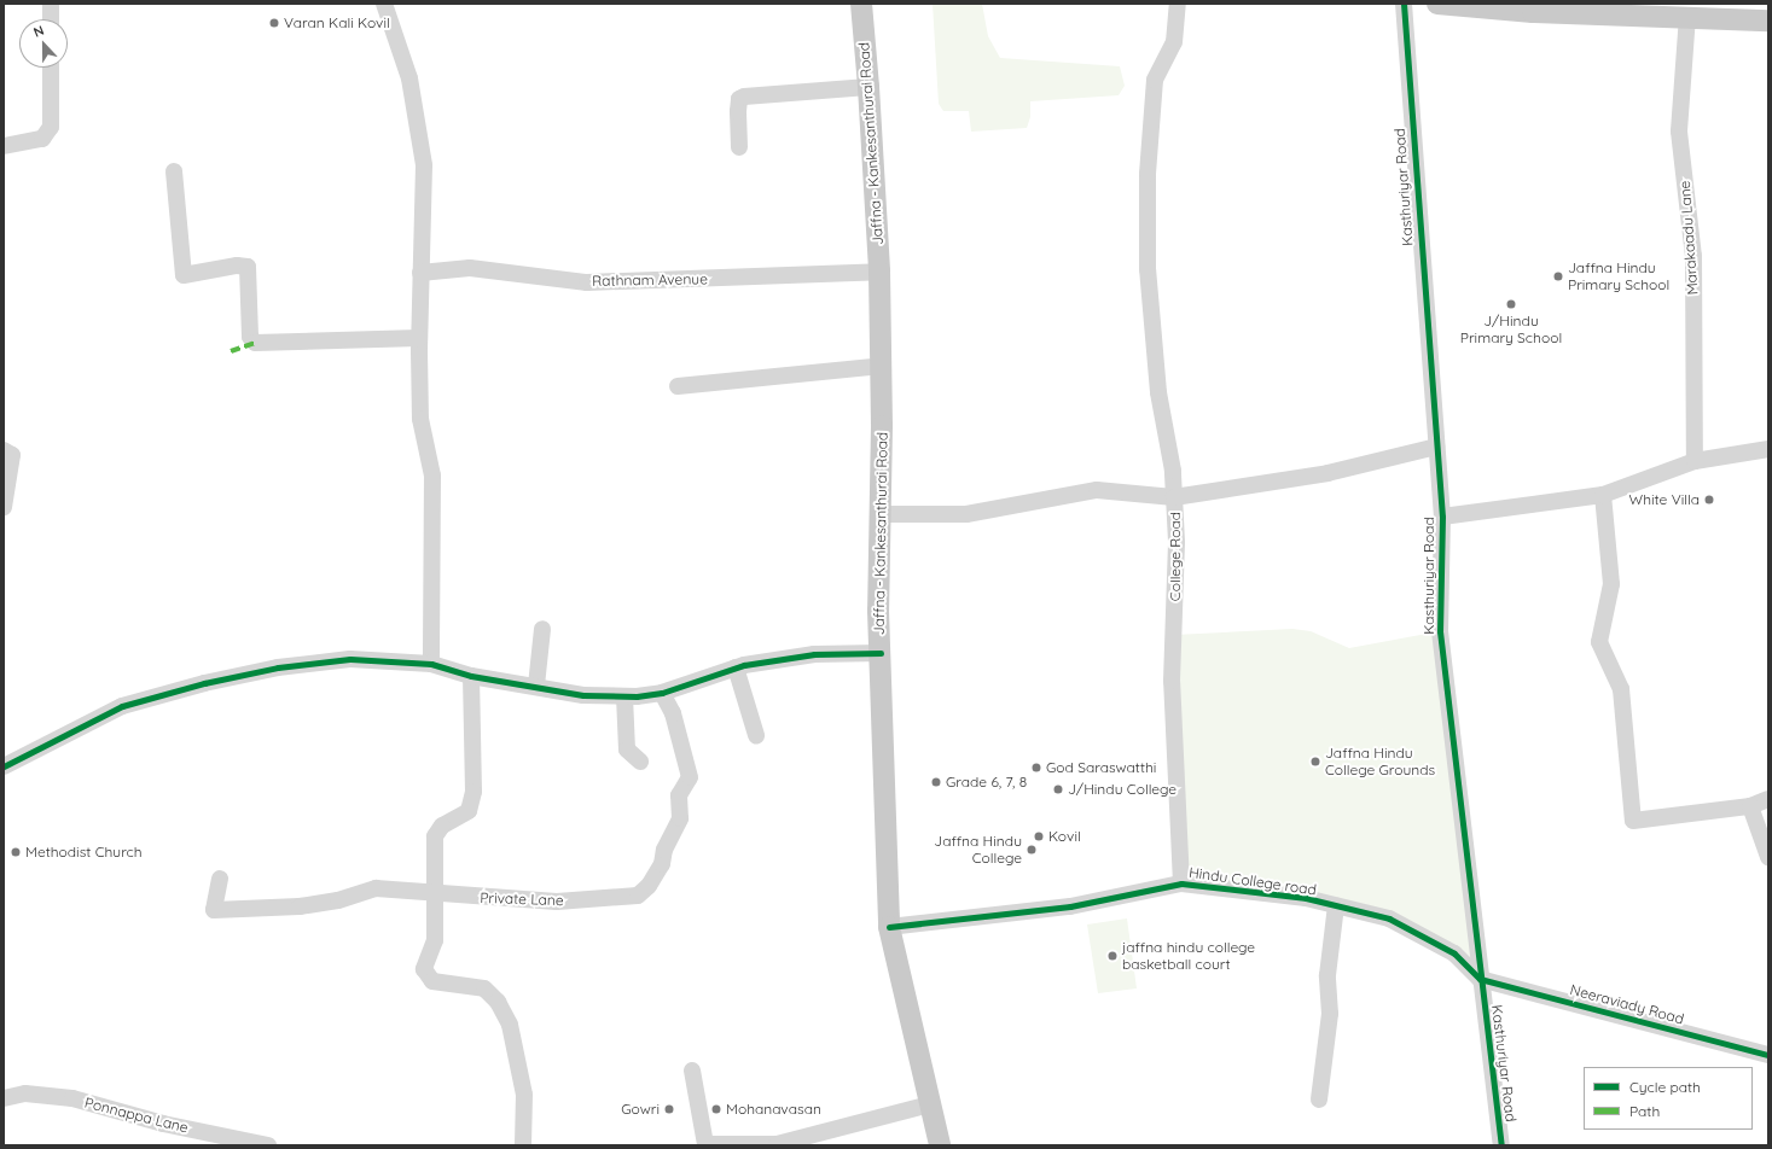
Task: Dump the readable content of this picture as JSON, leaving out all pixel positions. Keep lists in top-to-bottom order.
{
  "streets": {
    "main road": ["Jaffna - Kankesanthurai Road"],
    "street": [
      "Kasthuriyar Road",
      "Marakaadu Lane",
      "Rathnam Avenue",
      "College Road",
      "Hindu College road",
      "Private Lane",
      "Neeraviady Road",
      "Ponnappa Lane"
    ]
  },
  "crossings": [
    ["Jaffna - Kankesanthurai Road", "Rathnam Avenue"],
    ["Jaffna - Kankesanthurai Road", "Hindu College road"],
    ["Kasthuriyar Road", "College Road"],
    ["Kasthuriyar Road", "Hindu College road"],
    ["Kasthuriyar Road", "Neeraviady Road"],
    ["College Road", "Hindu College road"],
    ["Hindu College road", "Neeraviady Road"]
  ],
  "places": [
    "Varan Kali Kovil",
    "Jaffna Hindu Primary School",
    "J/Hindu Primary School",
    "White Villa",
    "Jaffna Hindu College Grounds",
    "God Saraswatthi",
    "Grade 6, 7, 8",
    "J/Hindu College",
    "Kovil",
    "Jaffna Hindu College",
    "Methodist Church",
    "jaffna hindu college basketball court",
    "Gowri",
    "Mohanavasan"
  ],
  "legend": ["Cycle path", "Path"],
  "north": "top"
}
